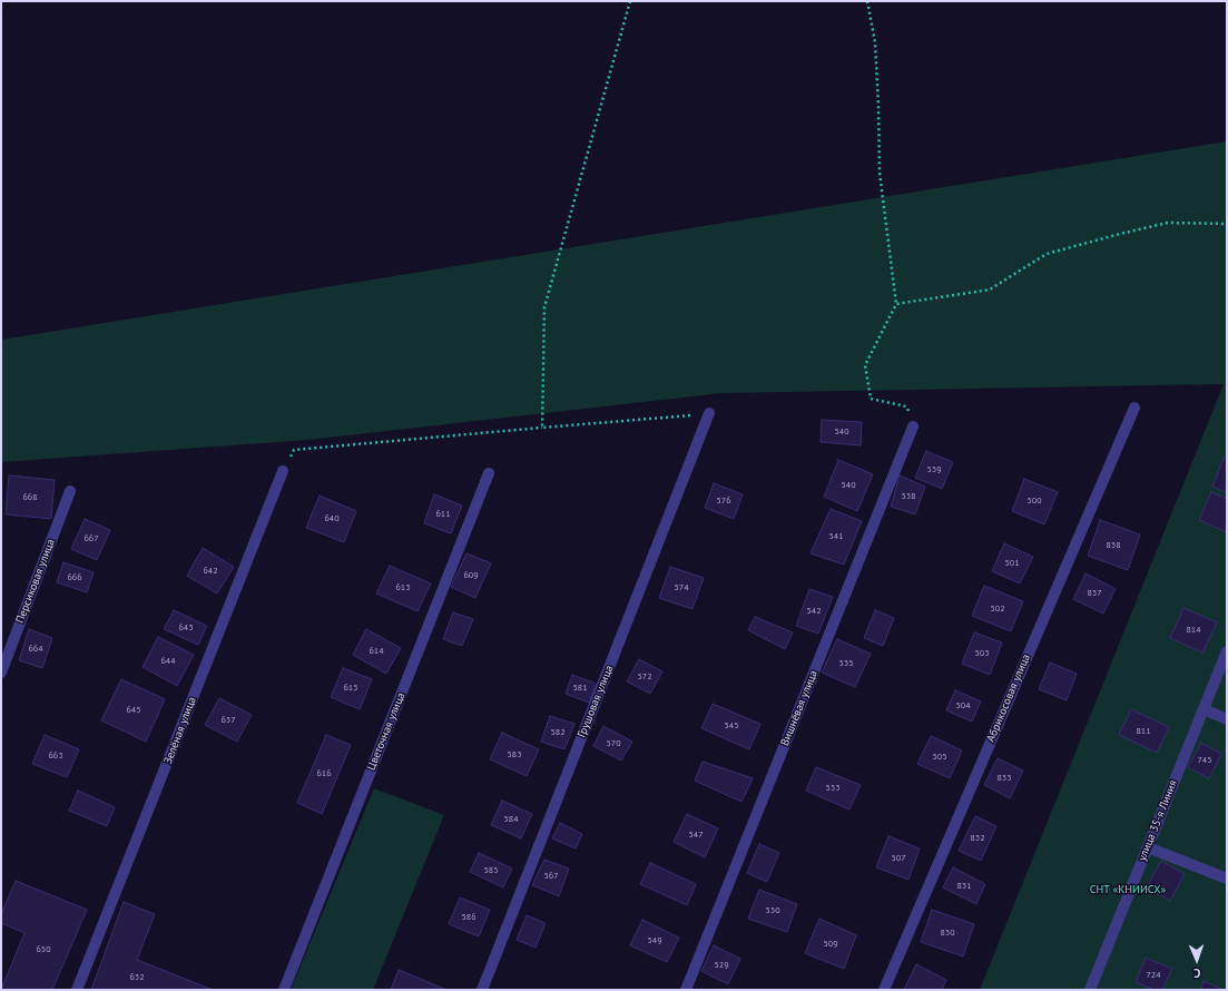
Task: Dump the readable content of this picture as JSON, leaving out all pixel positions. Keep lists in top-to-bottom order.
{
  "streets": {
    "street": [
      "Персиковая улица",
      "Абрикосовая улица",
      "Грушовая улица",
      "Вишнёвая улица",
      "Зелёная улица",
      "Цветочная улица",
      "улица 35-я Линия"
    ]
  },
  "parks": ["СНТ «КНИИСХ»"],
  "house_numbers": [
    "540",
    "539",
    "540",
    "538",
    "668",
    "576",
    "500",
    "611",
    "640",
    "541",
    "667",
    "838",
    "501",
    "642",
    "609",
    "666",
    "613",
    "574",
    "837",
    "502",
    "542",
    "643",
    "814",
    "664",
    "614",
    "503",
    "644",
    "535",
    "572",
    "615",
    "581",
    "504",
    "645",
    "637",
    "545",
    "811",
    "582",
    "570",
    "583",
    "663",
    "505",
    "745",
    "616",
    "833",
    "533",
    "584",
    "547",
    "832",
    "507",
    "585",
    "567",
    "831",
    "530",
    "586",
    "830",
    "549",
    "509",
    "650",
    "529",
    "724",
    "632"
  ],
  "north": "bottom"
}
